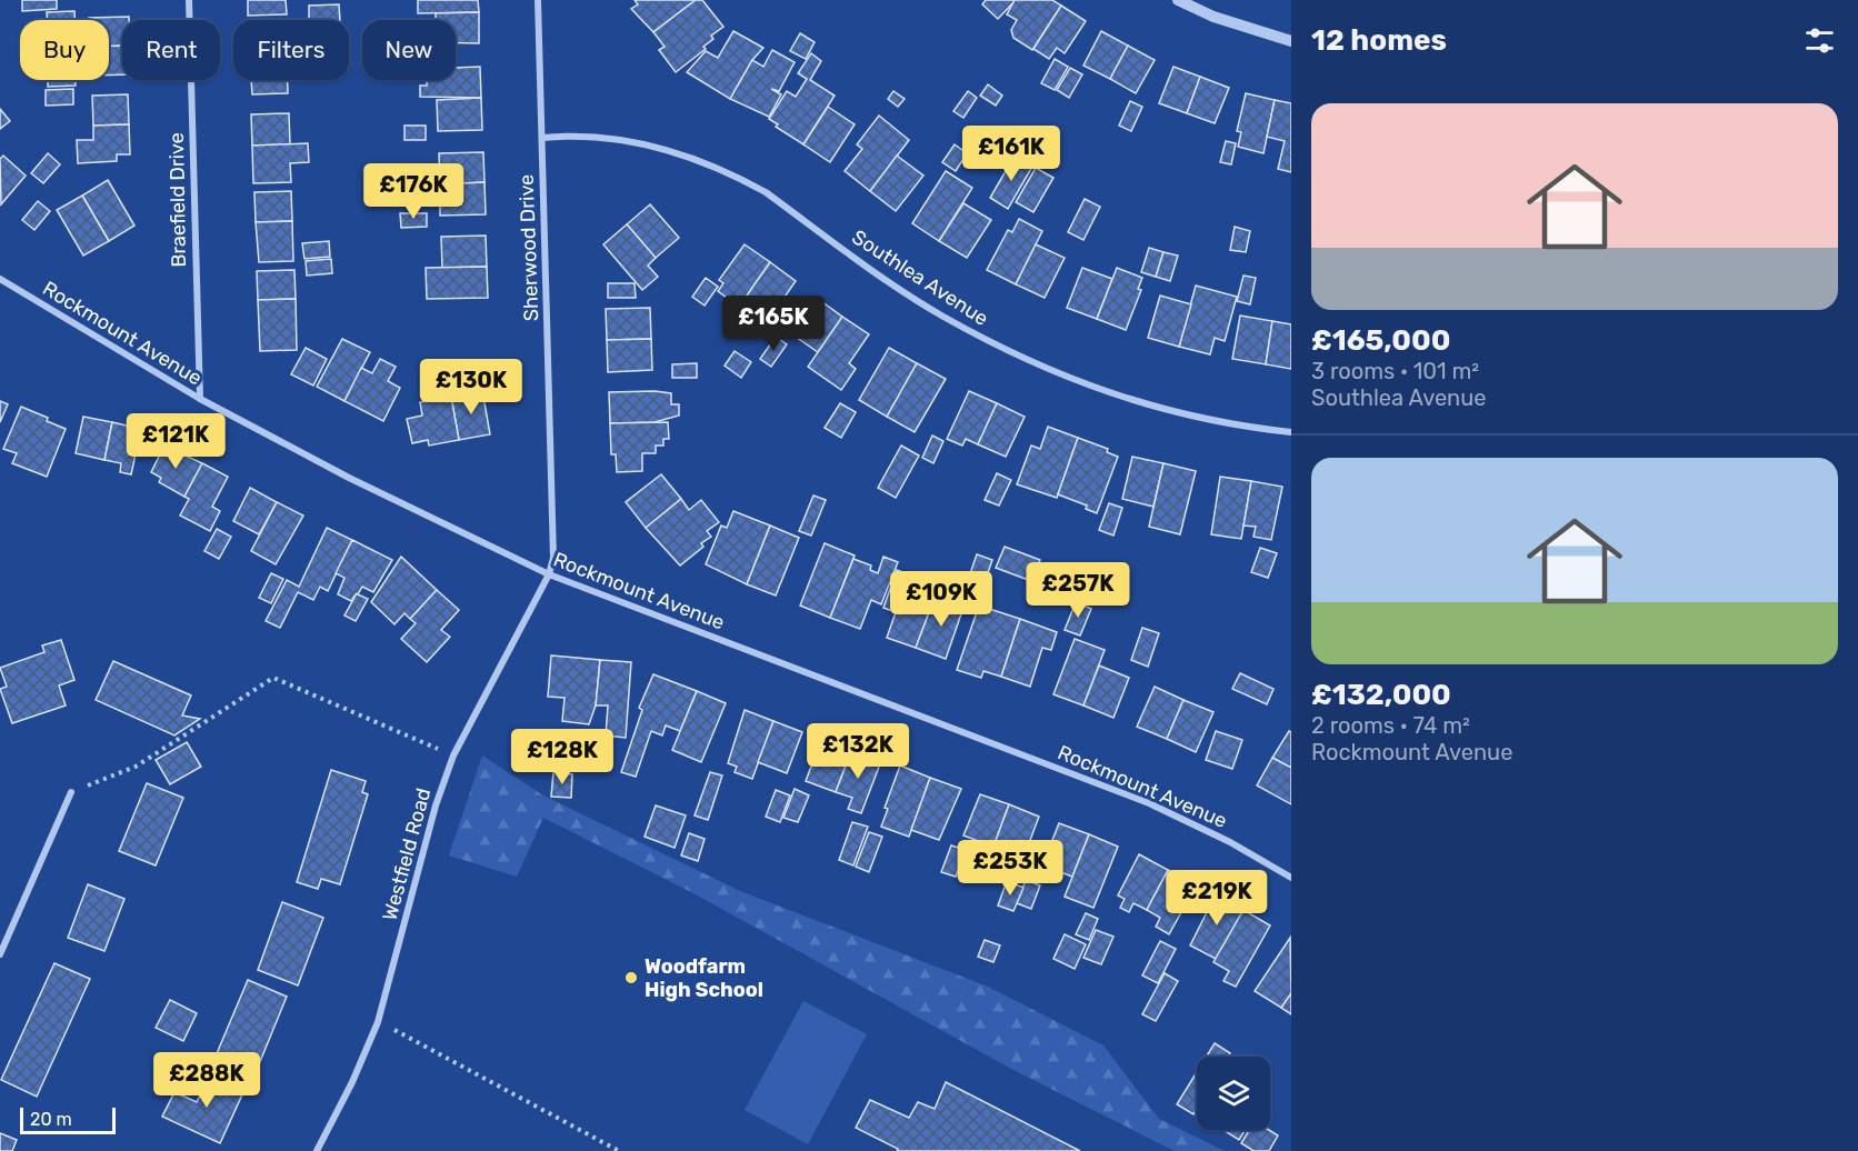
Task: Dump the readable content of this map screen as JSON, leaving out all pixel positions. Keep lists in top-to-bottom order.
{
  "streets": {
    "street": [
      "Braefield Drive",
      "Sherwood Drive",
      "Southlea Avenue",
      "Rockmount Avenue",
      "Westfield Road"
    ]
  },
  "crossings": [
    ["Braefield Drive", "Rockmount Avenue"],
    ["Sherwood Drive", "Southlea Avenue"],
    ["Sherwood Drive", "Rockmount Avenue"],
    ["Sherwood Drive", "Westfield Road"],
    ["Rockmount Avenue", "Westfield Road"]
  ],
  "places": ["Woodfarm High School"],
  "scale_bar": "20 m",
  "page": {
    "heading": "12 homes",
    "chip": [
      "Buy",
      "Rent",
      "Filters",
      "New"
    ],
    "list": [
      {
        "name": "£165,000",
        "note": "3 rooms · 101 m² · Southlea Avenue"
      },
      {
        "name": "£132,000",
        "note": "2 rooms · 74 m² · Rockmount Avenue"
      }
    ],
    "price": [
      "£161K",
      "£176K",
      "£165K",
      "£130K",
      "£121K",
      "£257K",
      "£109K",
      "£132K",
      "£128K",
      "£253K",
      "£219K",
      "£288K"
    ],
    "scale": "20 m"
  }
}
